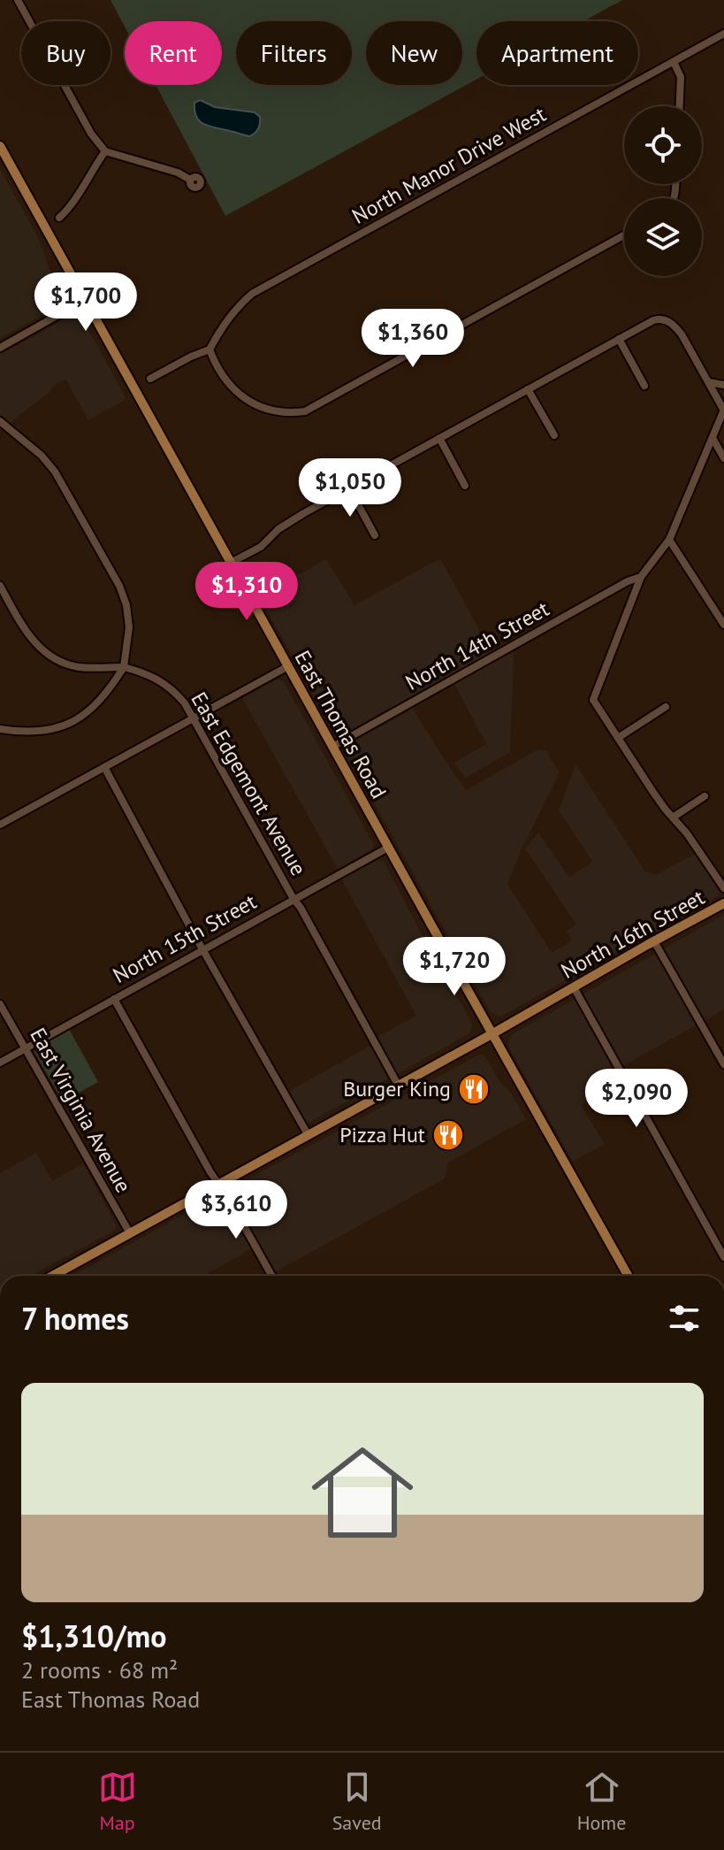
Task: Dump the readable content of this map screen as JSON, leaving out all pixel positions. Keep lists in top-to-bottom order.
{
  "streets": {
    "main road": ["East Thomas Road", "North 16th Street"],
    "street": [
      "North Manor Drive West",
      "North 14th Street",
      "East Edgemont Avenue",
      "North 15th Street",
      "East Virginia Avenue"
    ]
  },
  "crossings": [
    ["North 14th Street", "East Thomas Road"],
    ["East Thomas Road", "North 16th Street"],
    ["East Thomas Road", "North 15th Street"],
    ["East Edgemont Avenue", "North 16th Street"],
    ["East Edgemont Avenue", "North 15th Street"],
    ["North 16th Street", "East Virginia Avenue"],
    ["North 15th Street", "East Virginia Avenue"]
  ],
  "places": {
    "restaurant": ["Burger King", "Pizza Hut"]
  },
  "page": {
    "chip": [
      "Buy",
      "Rent",
      "Filters",
      "New",
      "Apartment"
    ],
    "price": [
      "$1,700",
      "$1,360",
      "$1,050",
      "$1,310",
      "$1,720",
      "$2,090",
      "$3,610"
    ],
    "heading": "7 homes",
    "list": [
      {
        "name": "$1,310/mo",
        "note": "2 rooms · 68 m² · East Thomas Road"
      }
    ],
    "tabs": ["Map", "Saved", "Home"]
  }
}
